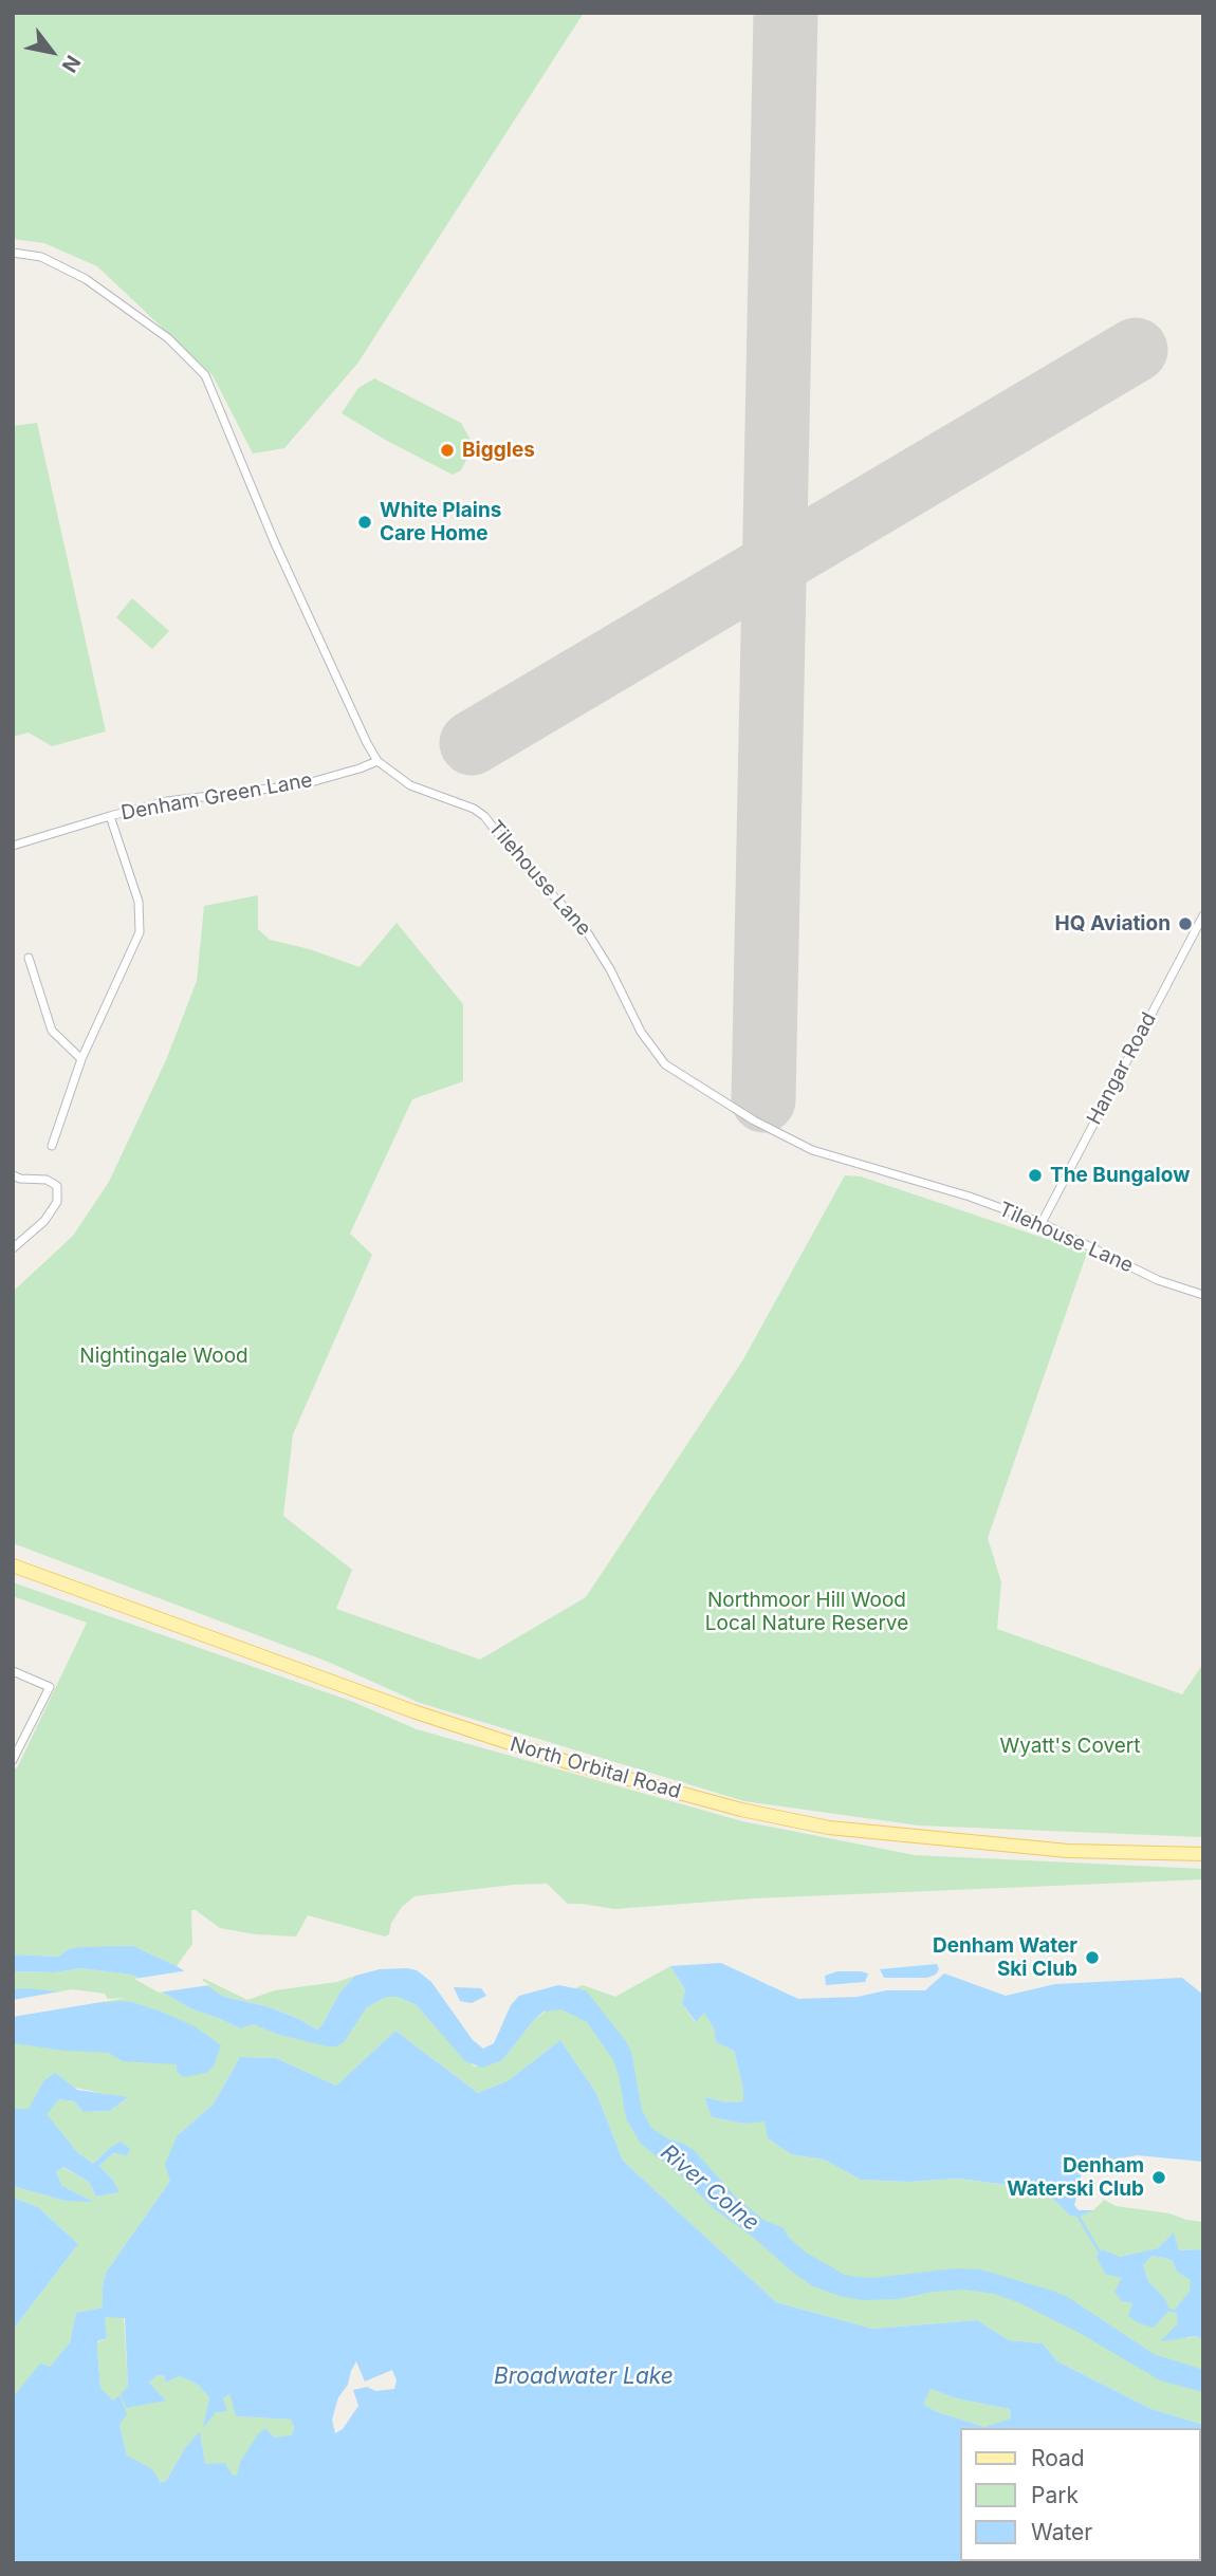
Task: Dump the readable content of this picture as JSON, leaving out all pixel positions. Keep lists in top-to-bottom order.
{
  "streets": {
    "main road": ["North Orbital Road"],
    "street": ["Denham Green Lane", "Tilehouse Lane", "Hangar Road"]
  },
  "crossings": [
    ["Denham Green Lane", "Tilehouse Lane"],
    ["Tilehouse Lane", "Hangar Road"]
  ],
  "water": ["River Colne", "Broadwater Lake"],
  "parks": ["Nightingale Wood", "Northmoor Hill Wood Local Nature Reserve", "Wyatt's Covert"],
  "places": [
    "Biggles",
    "White Plains Care Home",
    "HQ Aviation",
    "The Bungalow",
    "Denham Water Ski Club",
    "Denham Waterski Club"
  ],
  "legend": ["Road", "Park", "Water"],
  "north": "bottom right"
}
